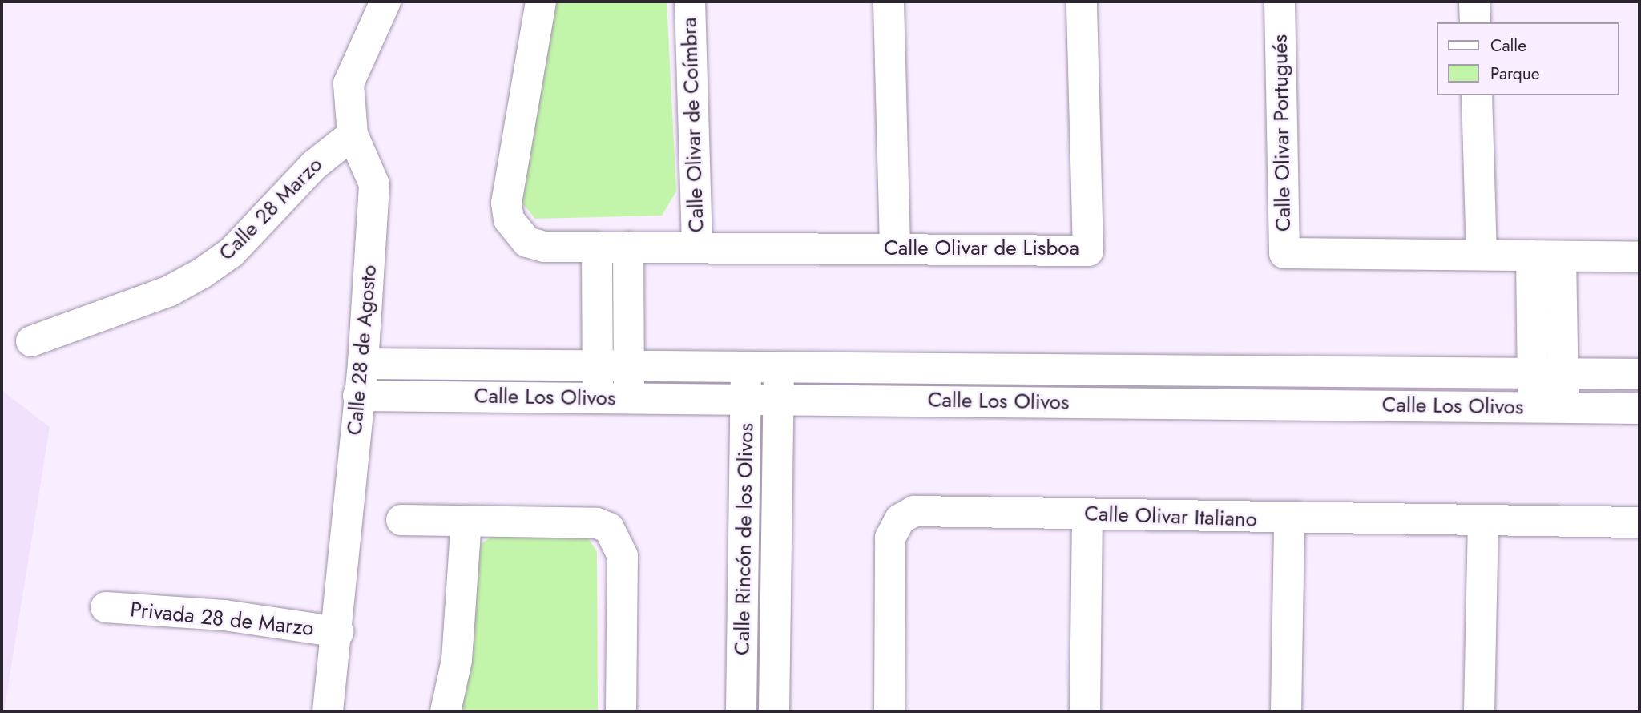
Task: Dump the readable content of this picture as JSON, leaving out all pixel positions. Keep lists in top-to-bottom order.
{
  "streets": {
    "street": [
      "Calle Olivar de Coímbra",
      "Calle Olivar Portugués",
      "Calle 28 Marzo",
      "Calle Olivar de Lisboa",
      "Calle 28 de Agosto",
      "Calle Los Olivos",
      "Calle Olivar Italiano",
      "Calle Rincón de los Olivos",
      "Privada 28 de Marzo"
    ]
  },
  "crossings": [
    ["Calle Olivar de Coímbra", "Calle Olivar de Lisboa"],
    ["Calle 28 Marzo", "Calle 28 de Agosto"],
    ["Calle 28 de Agosto", "Calle Los Olivos"],
    ["Calle 28 de Agosto", "Privada 28 de Marzo"],
    ["Calle Los Olivos", "Calle Rincón de los Olivos"]
  ],
  "legend": ["Calle", "Parque"]
}
